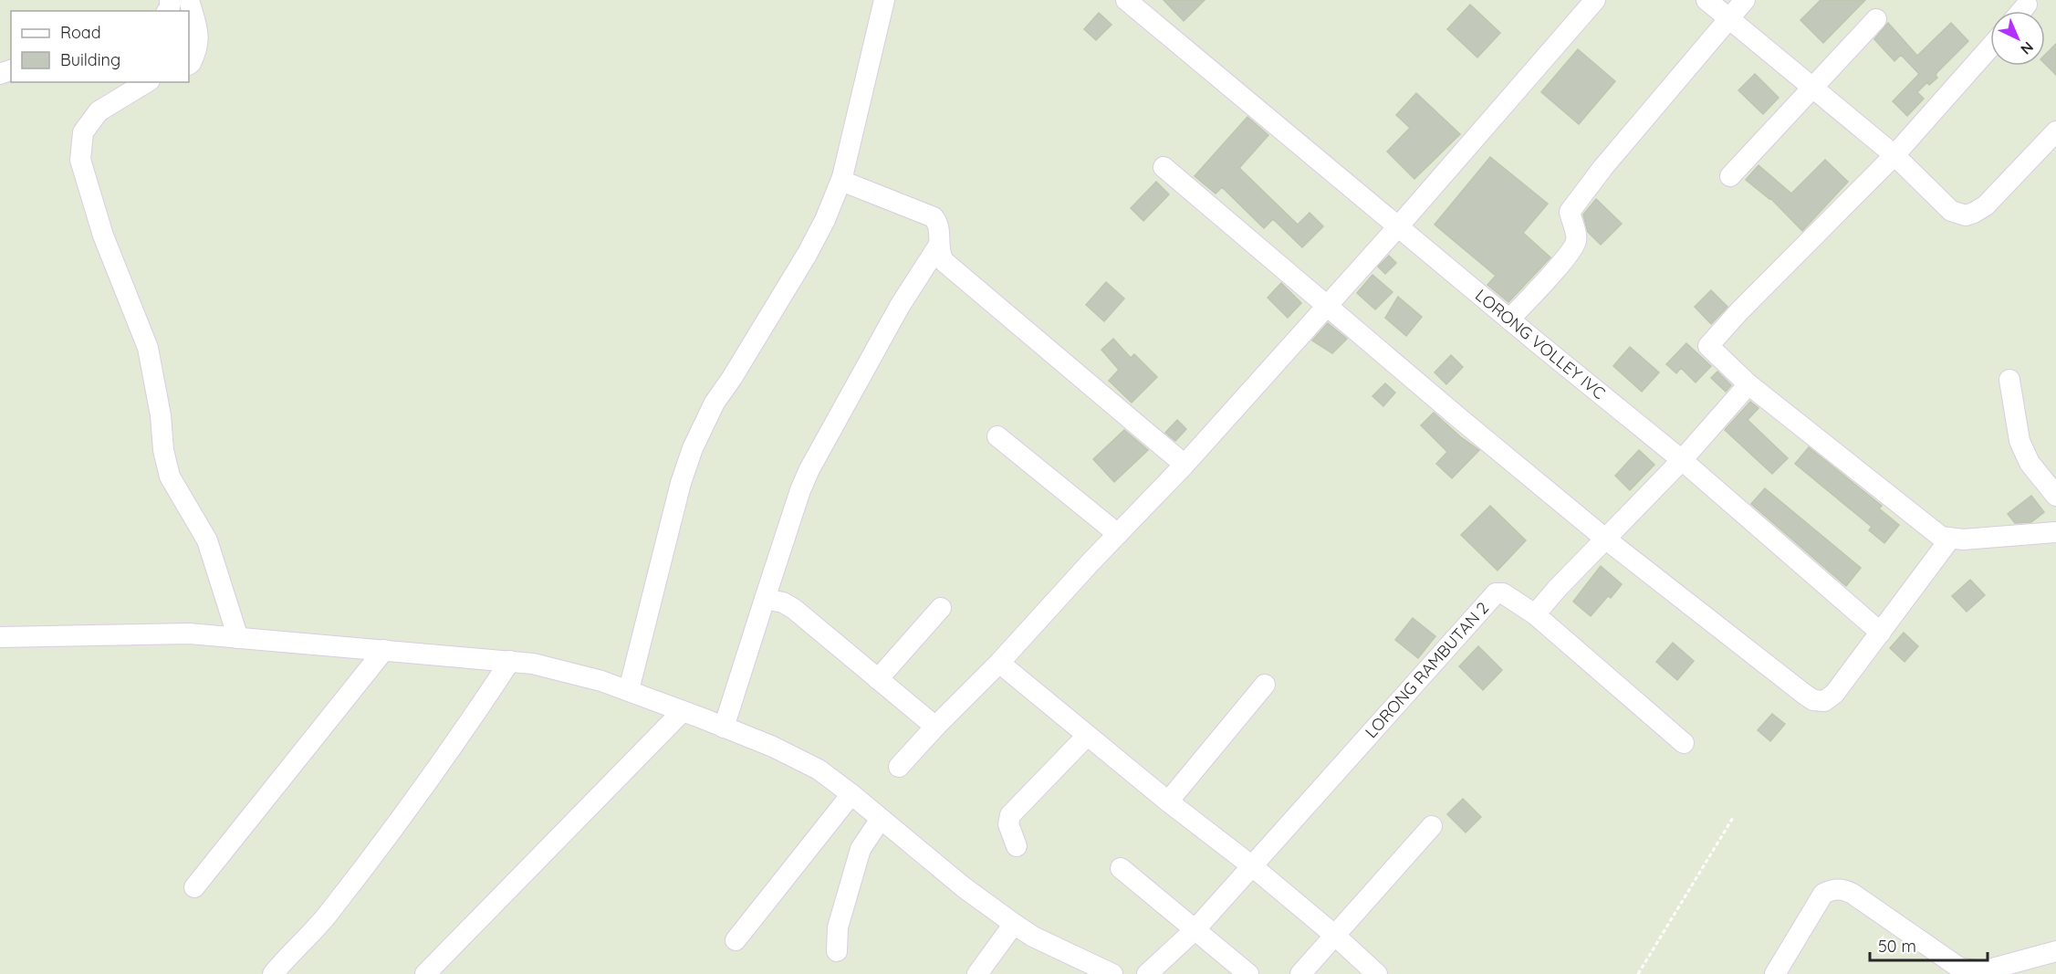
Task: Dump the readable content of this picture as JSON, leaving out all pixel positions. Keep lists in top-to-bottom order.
{
  "streets": {
    "street": ["LORONG VOLLEY IVC", "LORONG RAMBUTAN 2"]
  },
  "legend": ["Road", "Building"],
  "scale_bar": "50 m",
  "north": "bottom right"
}
